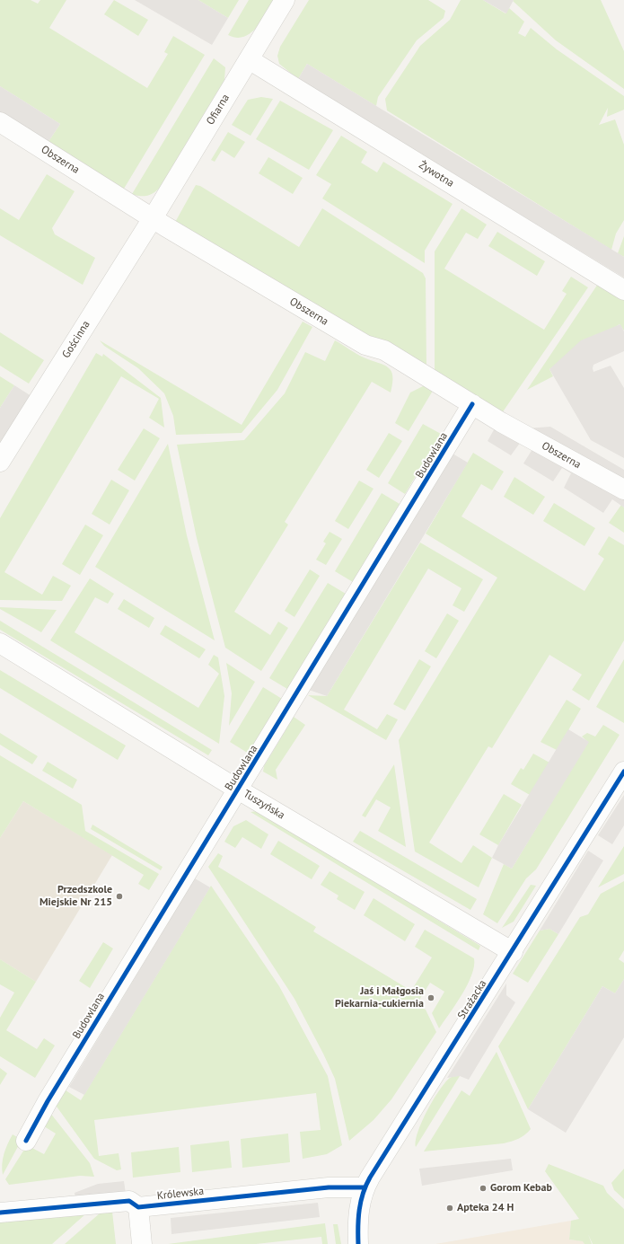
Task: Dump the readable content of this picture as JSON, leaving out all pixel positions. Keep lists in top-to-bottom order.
{
  "streets": {
    "street": [
      "Ofiarna",
      "Obszerna",
      "Żywotna",
      "Gościnna",
      "Budowlana",
      "Tuszyńska",
      "Strażacka",
      "Królewska"
    ]
  },
  "crossings": [
    ["Ofiarna", "Obszerna"],
    ["Ofiarna", "Żywotna"],
    ["Ofiarna", "Gościnna"],
    ["Obszerna", "Gościnna"],
    ["Obszerna", "Budowlana"],
    ["Budowlana", "Tuszyńska"],
    ["Tuszyńska", "Strażacka"],
    ["Strażacka", "Królewska"]
  ],
  "places": [
    "Przedszkole Miejskie Nr 215",
    "Jaś i Małgosia Piekarnia-cukiernia",
    "Gorom Kebab",
    "Apteka 24 H"
  ]
}
